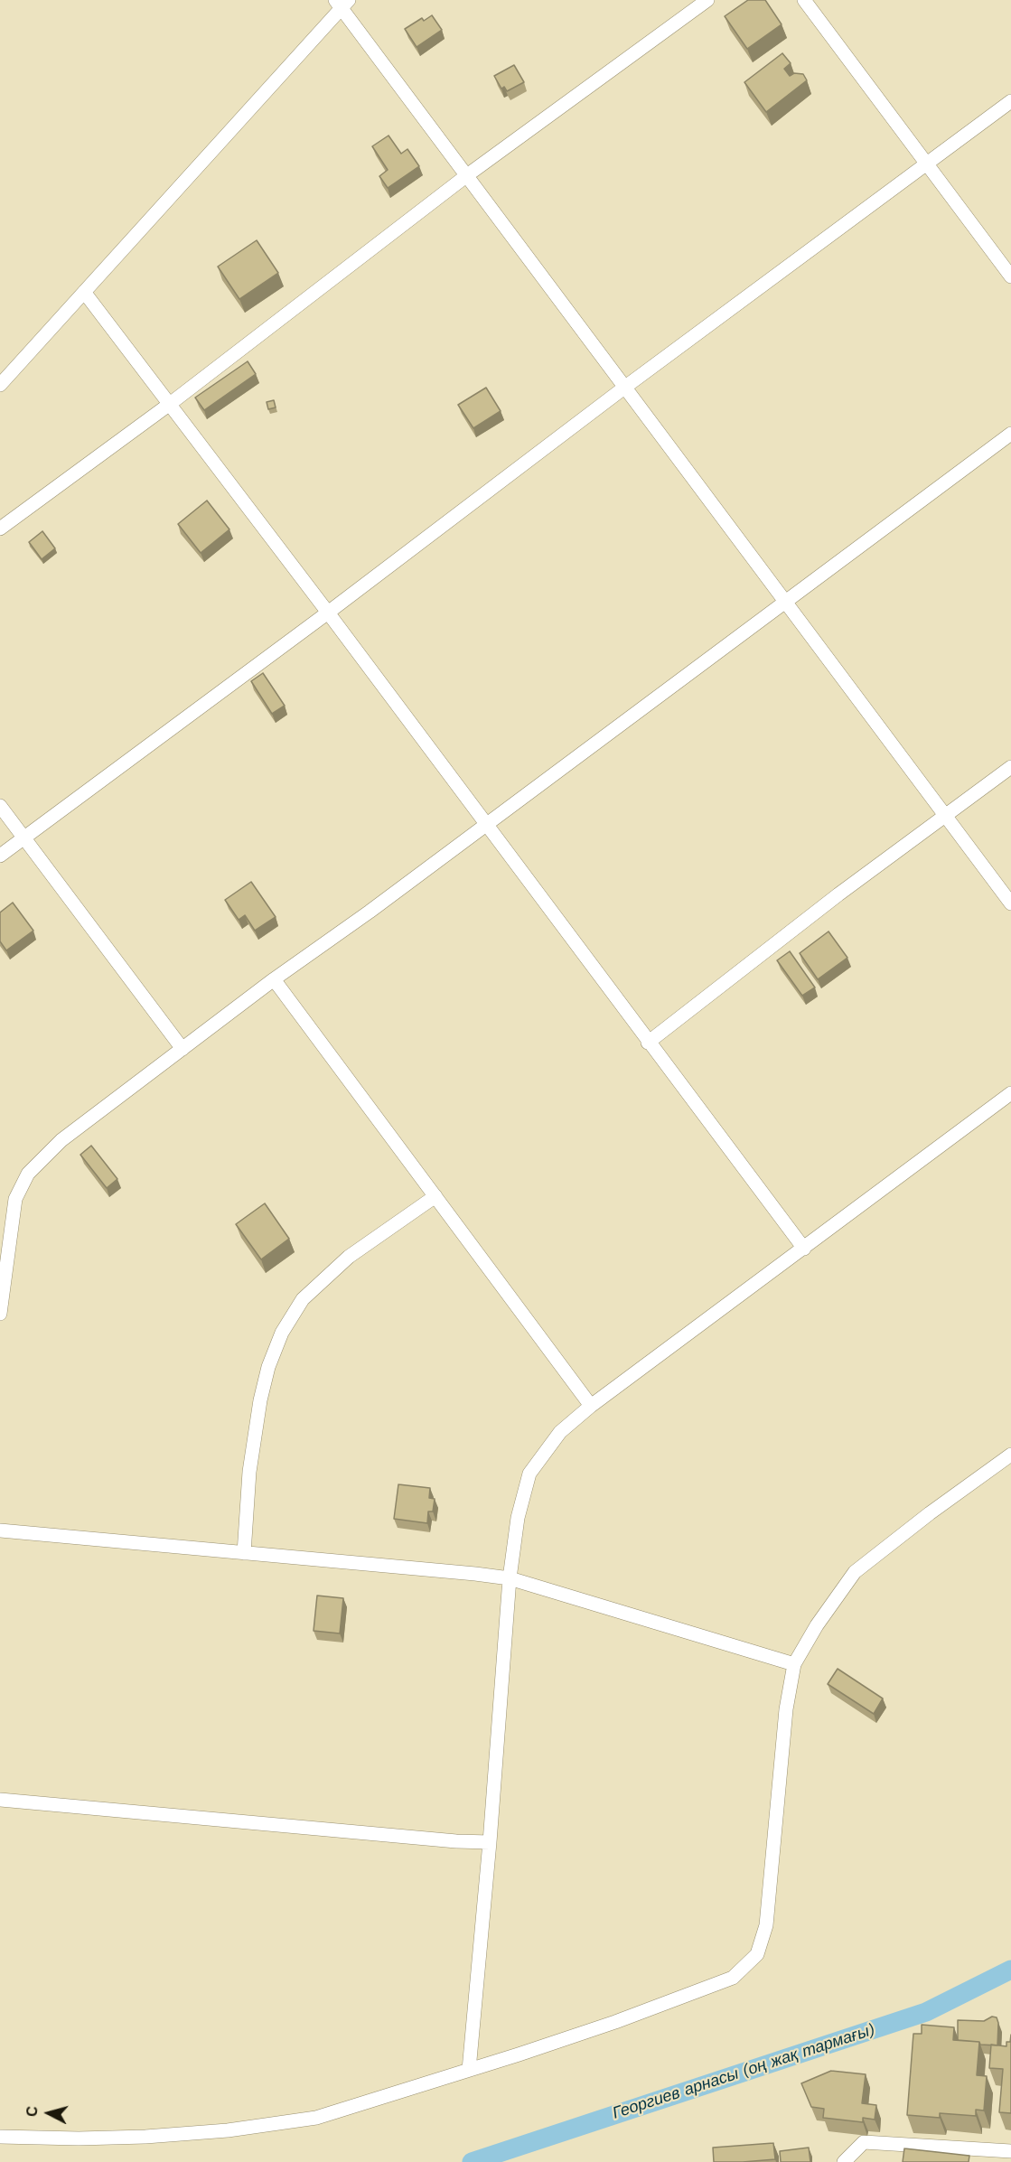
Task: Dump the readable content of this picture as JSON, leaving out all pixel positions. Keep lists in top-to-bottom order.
{
  "water": ["Георгиев арнасы (оң жақ тармағы)"],
  "north": "left"
}
